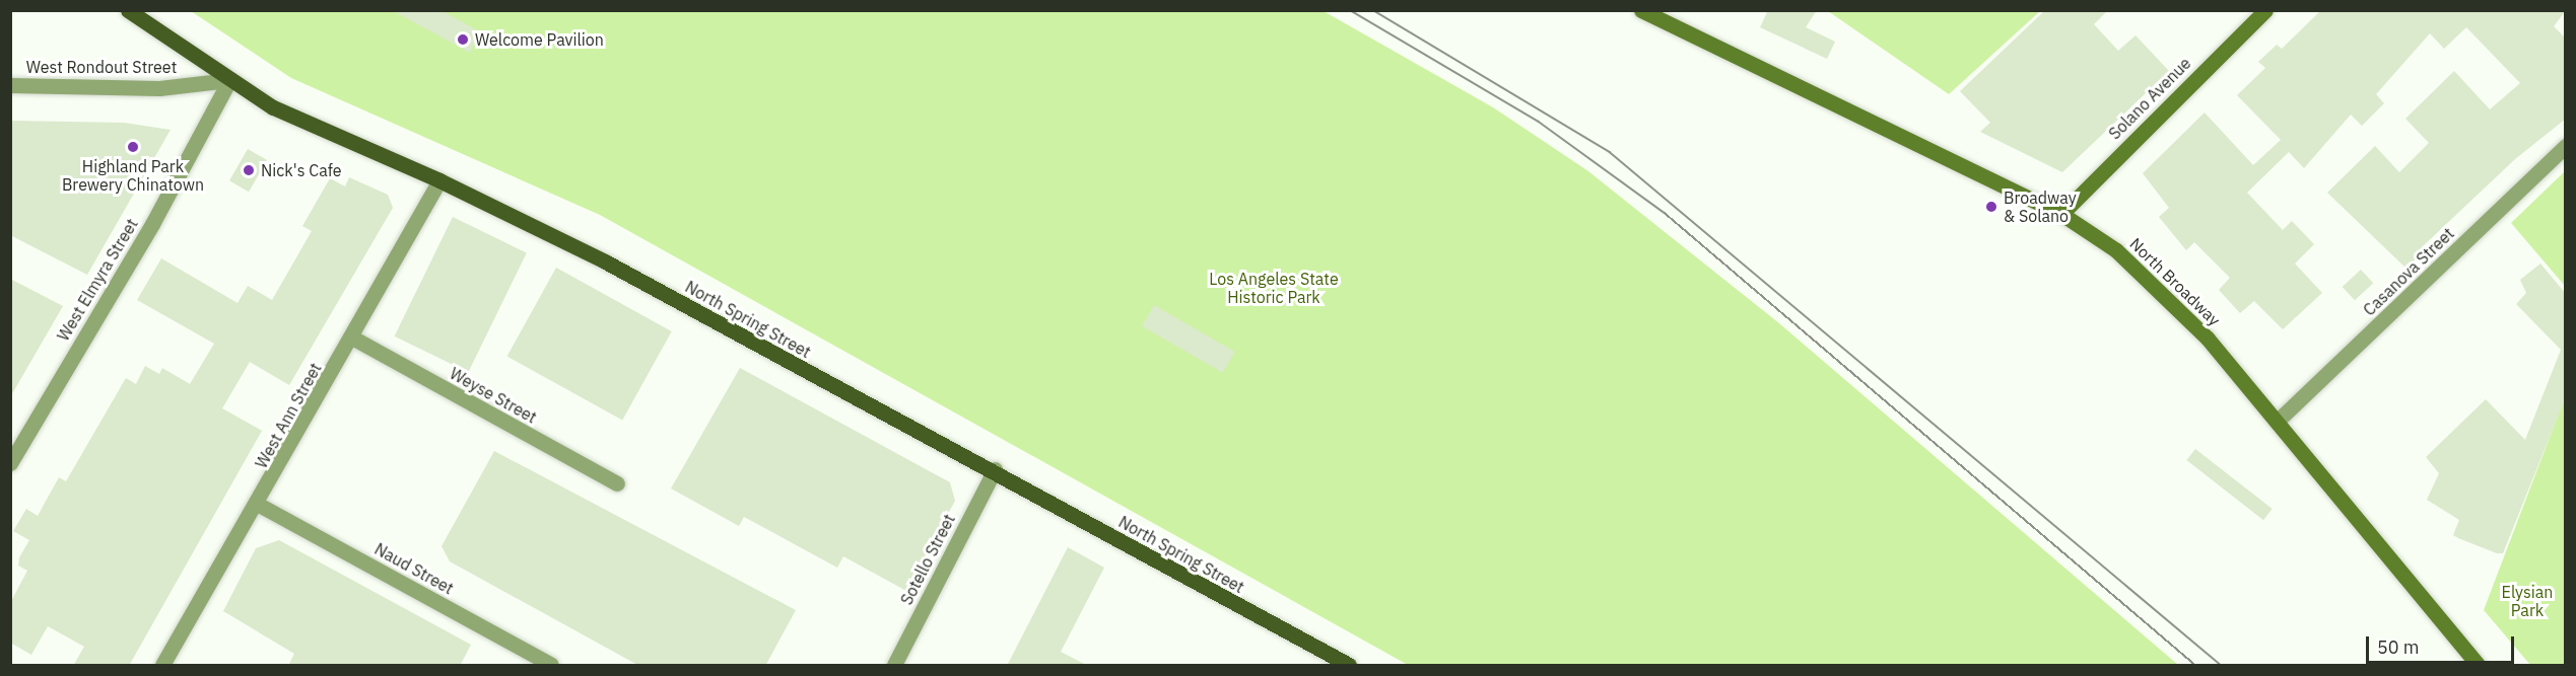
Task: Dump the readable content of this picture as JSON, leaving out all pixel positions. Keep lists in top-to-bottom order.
{
  "streets": {
    "main road": ["Solano Avenue", "North Broadway", "North Spring Street"],
    "street": [
      "West Rondout Street",
      "Casanova Street",
      "West Elmyra Street",
      "Weyse Street",
      "West Ann Street",
      "Sotello Street",
      "Naud Street"
    ]
  },
  "crossings": [
    ["West Rondout Street", "West Elmyra Street"],
    ["West Rondout Street", "North Spring Street"],
    ["Solano Avenue", "North Broadway"],
    ["Casanova Street", "North Broadway"],
    ["West Elmyra Street", "North Spring Street"],
    ["North Spring Street", "West Ann Street"],
    ["North Spring Street", "Sotello Street"],
    ["Weyse Street", "West Ann Street"],
    ["West Ann Street", "Naud Street"]
  ],
  "parks": ["Los Angeles State Historic Park", "Elysian Park"],
  "places": [
    "Welcome Pavilion",
    "Highland Park Brewery Chinatown",
    "Nick's Cafe",
    "Broadway & Solano"
  ],
  "scale_bar": "50 m"
}
